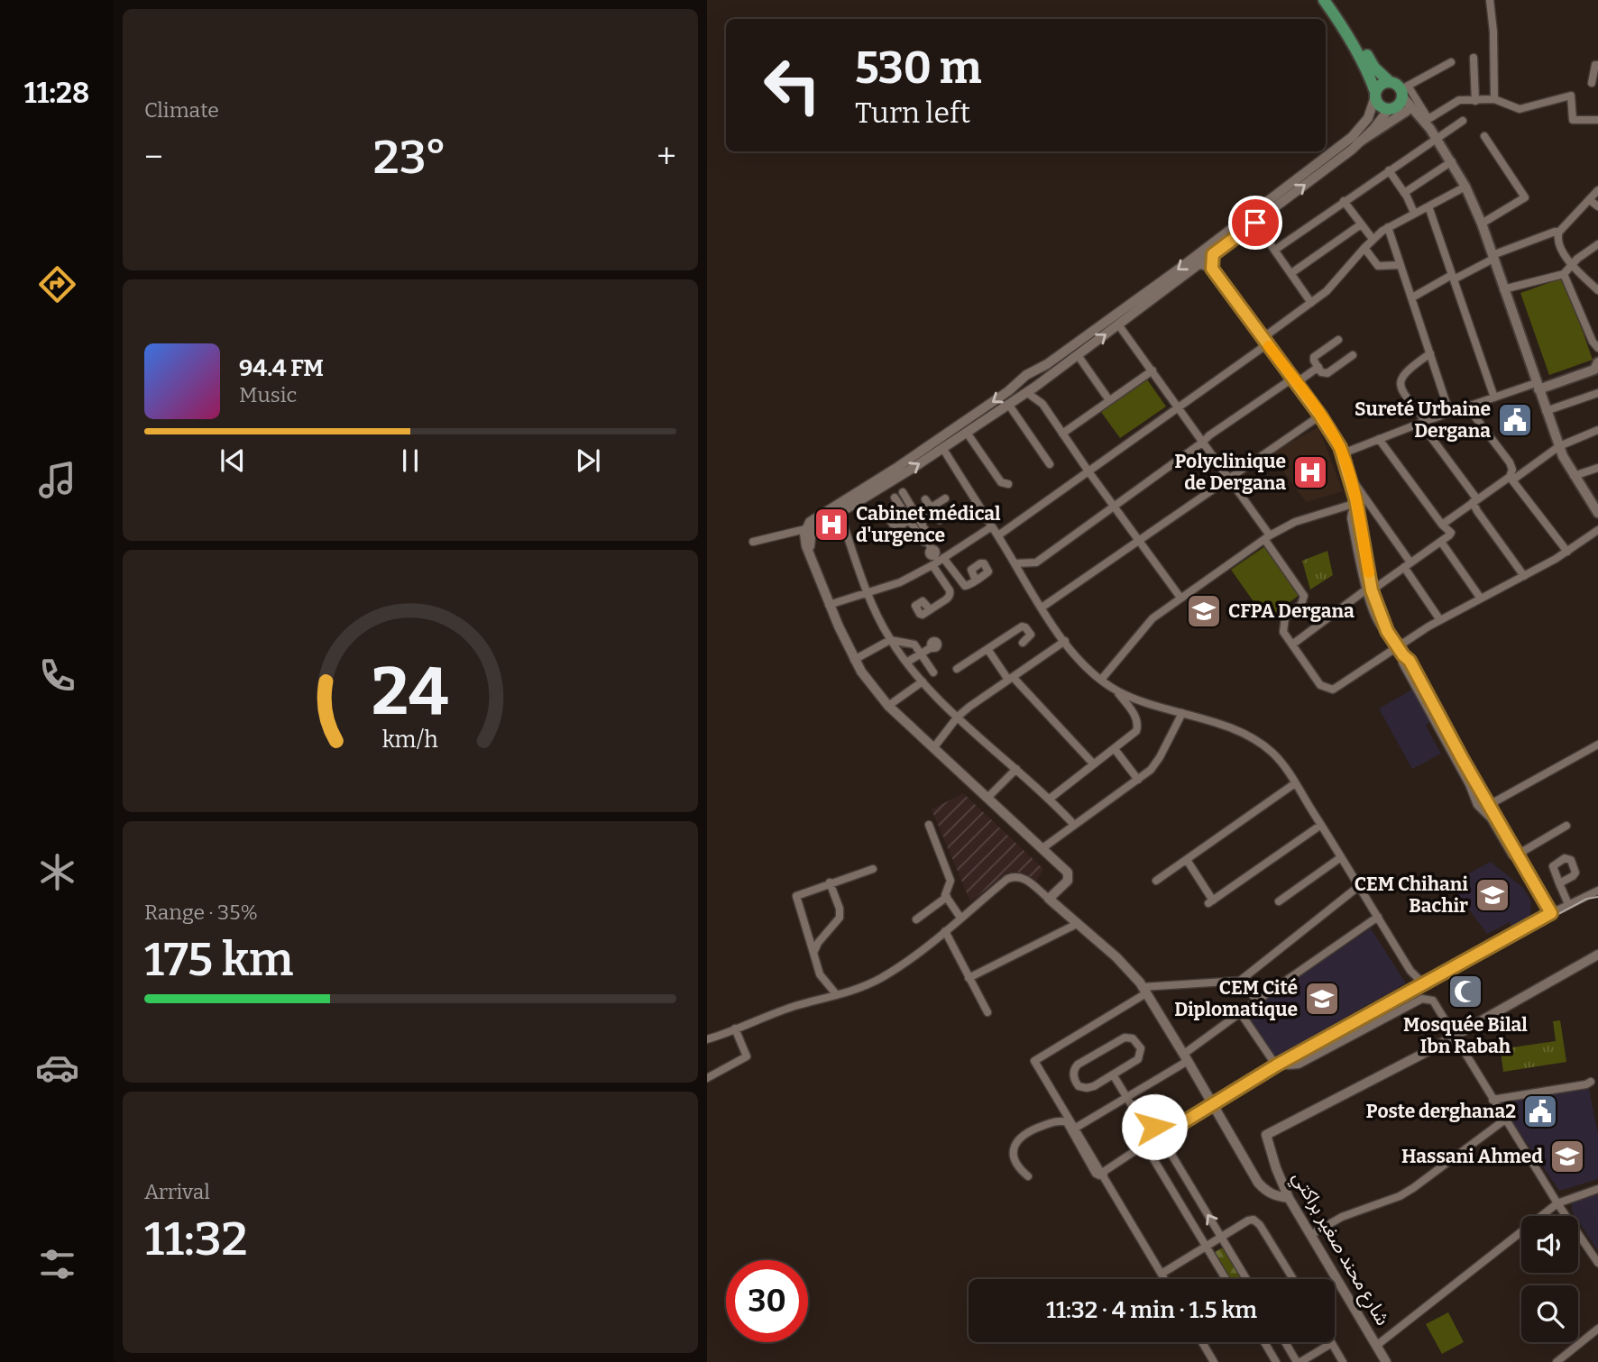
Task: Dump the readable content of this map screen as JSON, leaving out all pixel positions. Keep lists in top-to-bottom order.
{
  "streets": {
    "street": ["شارع محند صغير براكتي"]
  },
  "places": {
    "public building": ["Sureté Urbaine Dergana", "Poste derghana2"],
    "hospital": ["Polyclinique de Dergana", "Cabinet médical d'urgence"],
    "school or university": [
      "CFPA Dergana",
      "CEM Chihani Bachir",
      "CEM Cité Diplomatique",
      "Hassani Ahmed"
    ],
    "mosque": ["Mosquée Bilal Ibn Rabah"]
  },
  "page": {
    "tabs": "11:28",
    "tile": [
      "Climate",
      ["Range · 35%", "175 km"],
      ["Arrival", "11:32"]
    ],
    "turn": ["530 m", "Turn left"],
    "heat": ["−", "23°", "+"],
    "song": ["94.4 FM", "Music"],
    "limit": "30",
    "trip": "11:32 · 4 min · 1.5 km",
    "gauge": ["24", "km/h"]
  }
}
